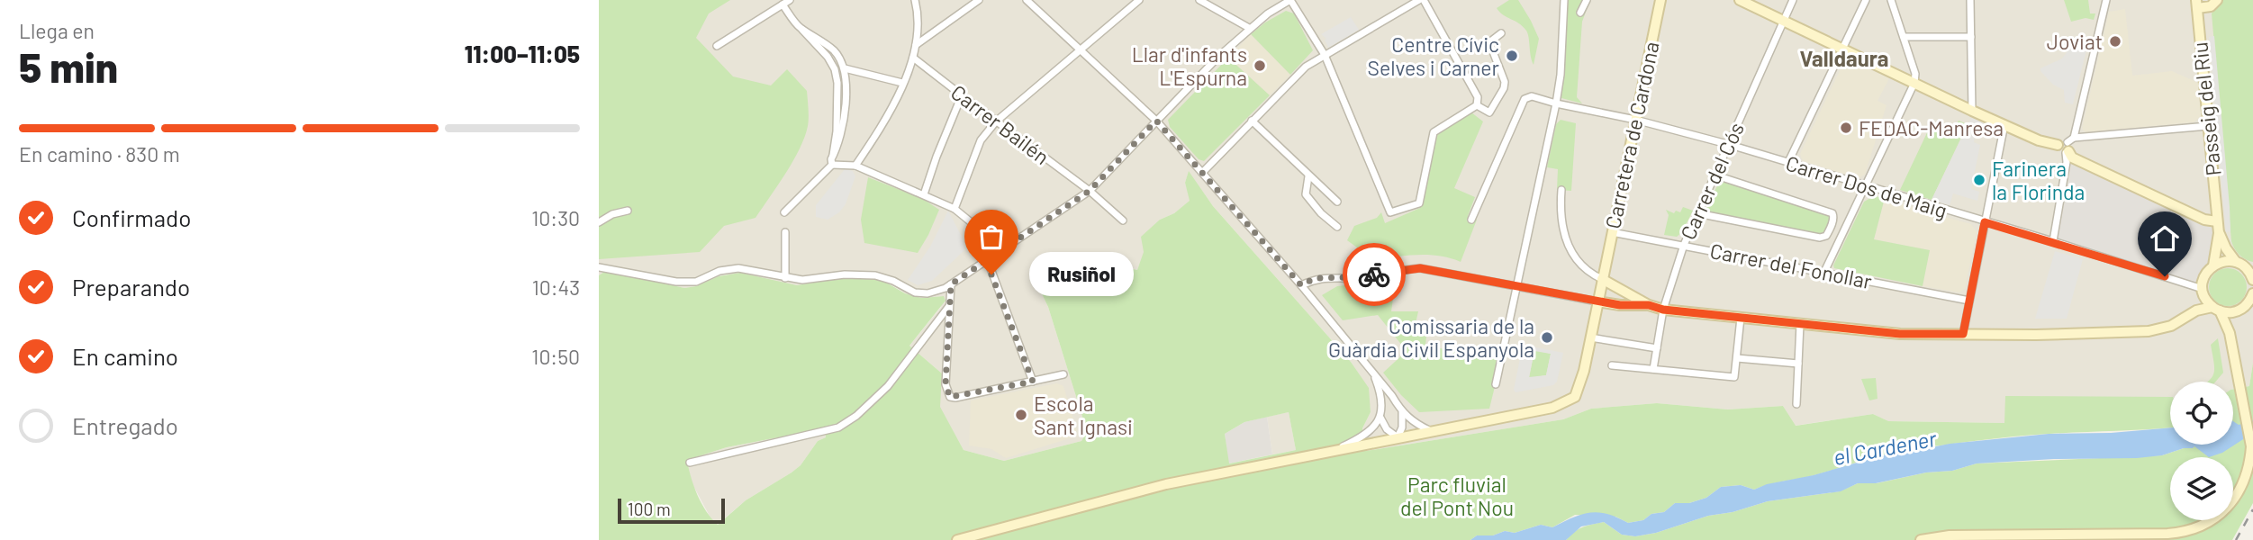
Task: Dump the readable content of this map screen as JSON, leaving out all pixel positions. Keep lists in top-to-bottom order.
{
  "streets": {
    "street": [
      "Passeig del Riu",
      "Carrer Bailén",
      "Carretera de Cardona",
      "Carrer del Cós",
      "Carrer Dos de Maig",
      "Carrer del Fonollar"
    ]
  },
  "crossings": [
    ["Passeig del Riu", "Carrer Dos de Maig"],
    ["Carretera de Cardona", "Carrer Dos de Maig"],
    ["Carretera de Cardona", "Carrer del Fonollar"],
    ["Carrer del Cós", "Carrer Dos de Maig"],
    ["Carrer del Cós", "Carrer del Fonollar"]
  ],
  "districts": ["Valldaura"],
  "water": ["el Cardener"],
  "parks": ["Parc fluvial del Pont Nou"],
  "places": [
    "Joviat",
    "Centre Cívic Selves i Carner",
    "Llar d'infants L'Espurna",
    "FEDAC-Manresa",
    "Farinera la Florinda",
    "Rusiñol",
    "Comissaria de la Guàrdia Civil Espanyola",
    "Escola Sant Ignasi"
  ],
  "scale_bar": "100 m",
  "page": {
    "heading": ["5 min", "Llega en", "11:00–11:05"],
    "bar": "En camino · 830 m",
    "list": [
      ["Confirmado", "10:30"],
      ["Preparando", "10:43"],
      ["En camino", "10:50"],
      "Entregado"
    ],
    "bubble": "Rusiñol",
    "scale": "100 m"
  }
}
